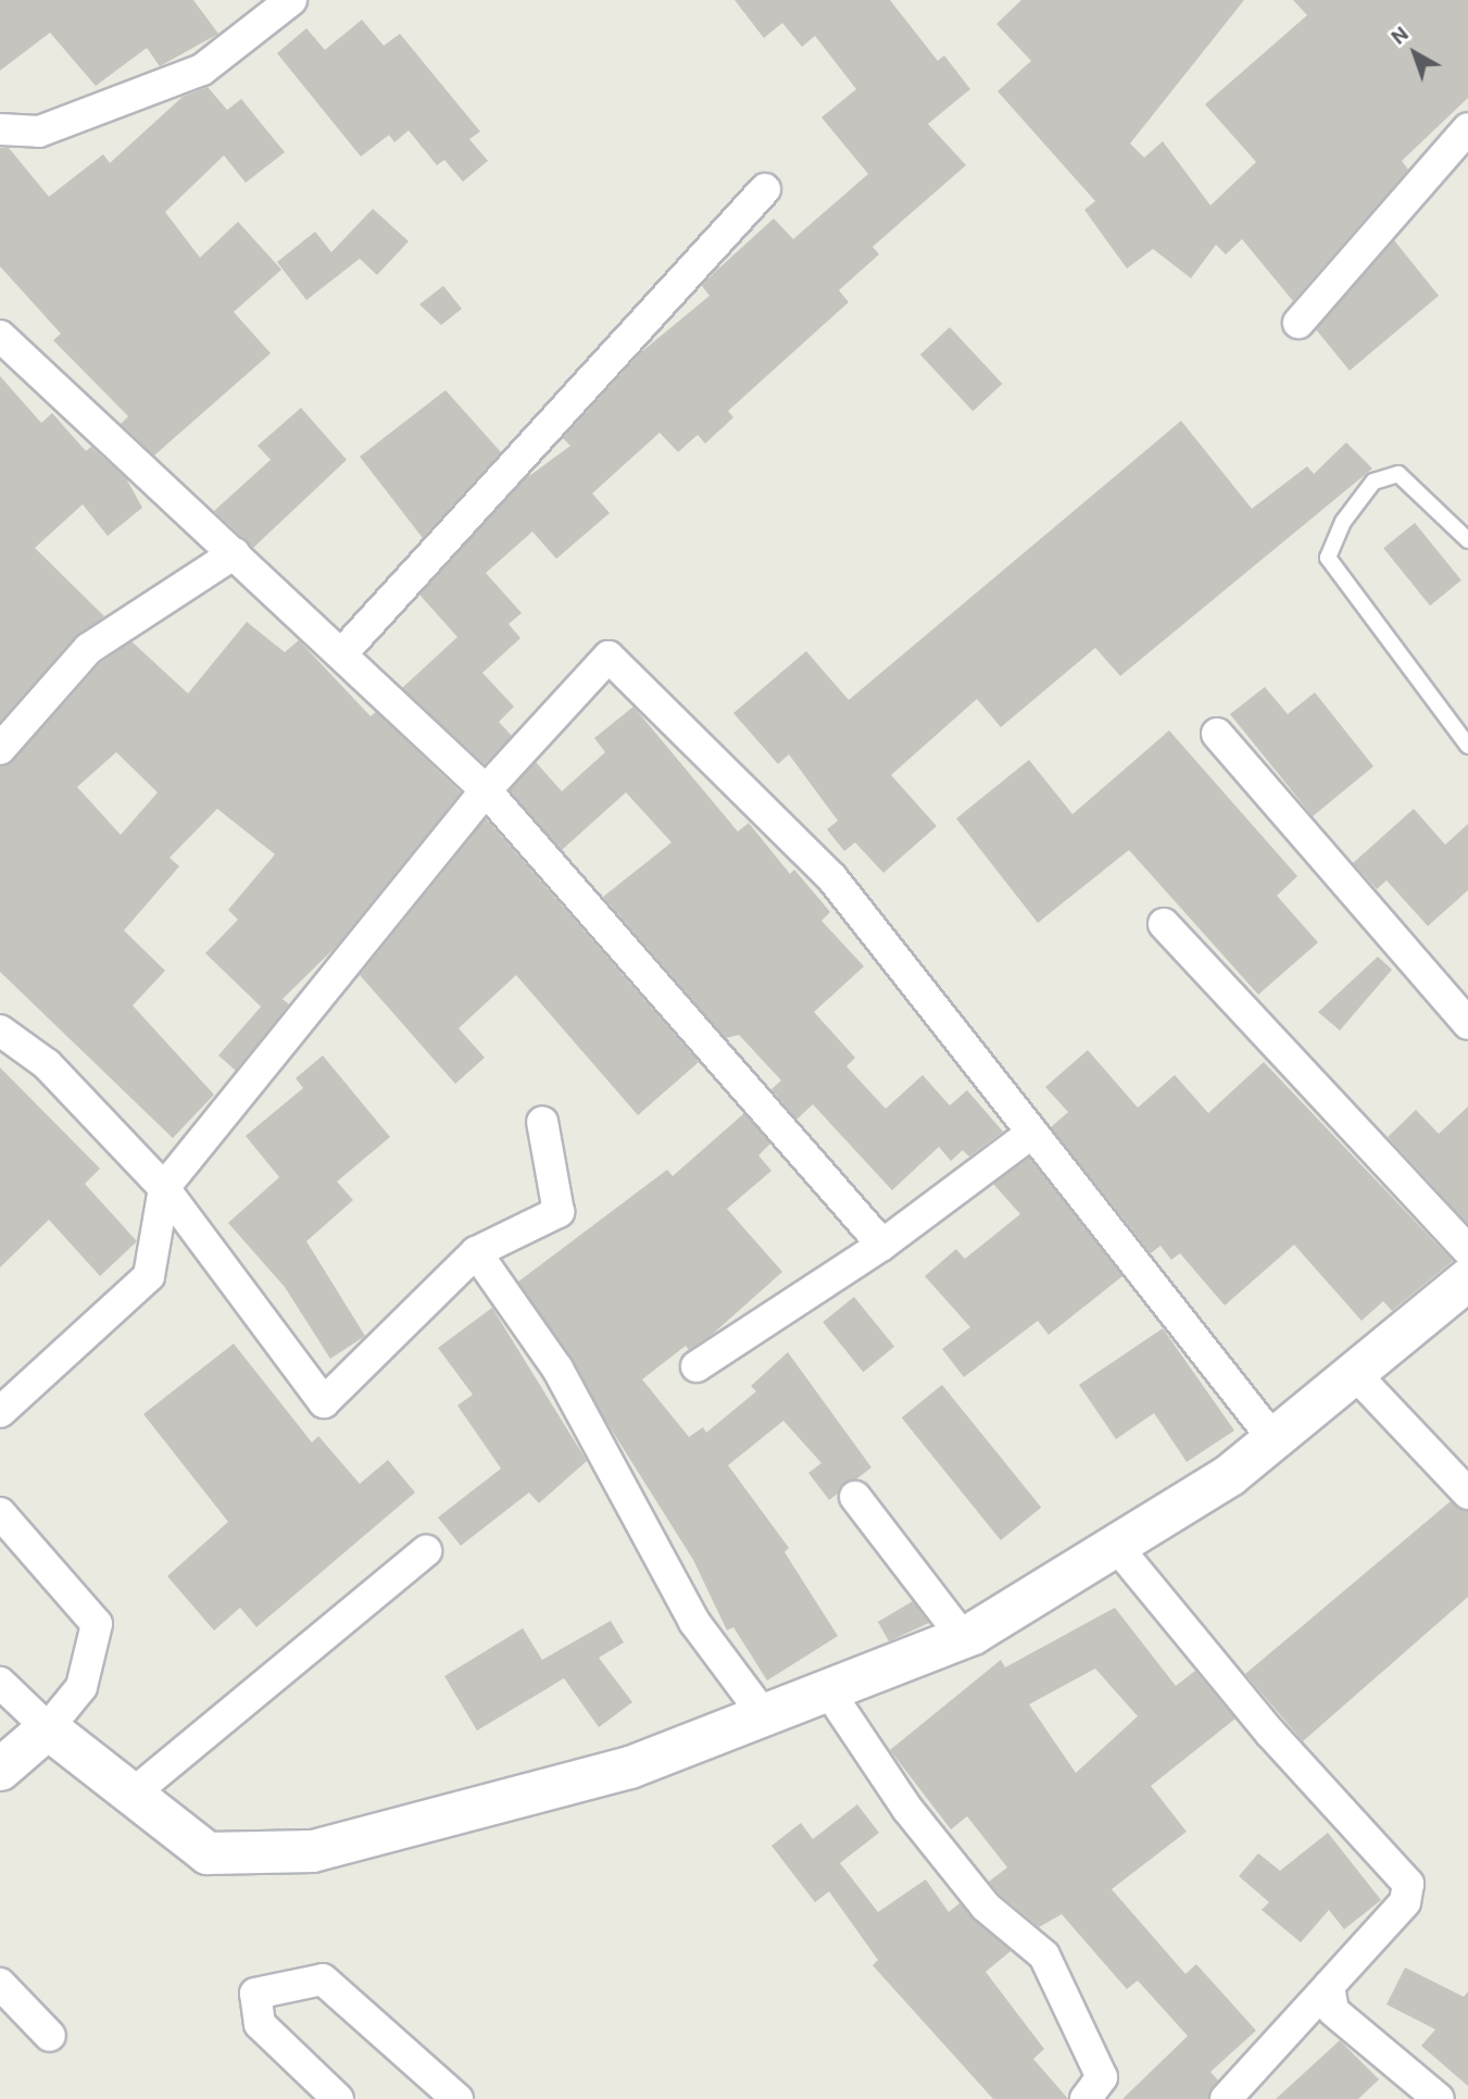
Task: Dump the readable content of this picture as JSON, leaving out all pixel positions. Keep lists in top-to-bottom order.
{
  "north": "top left"
}
